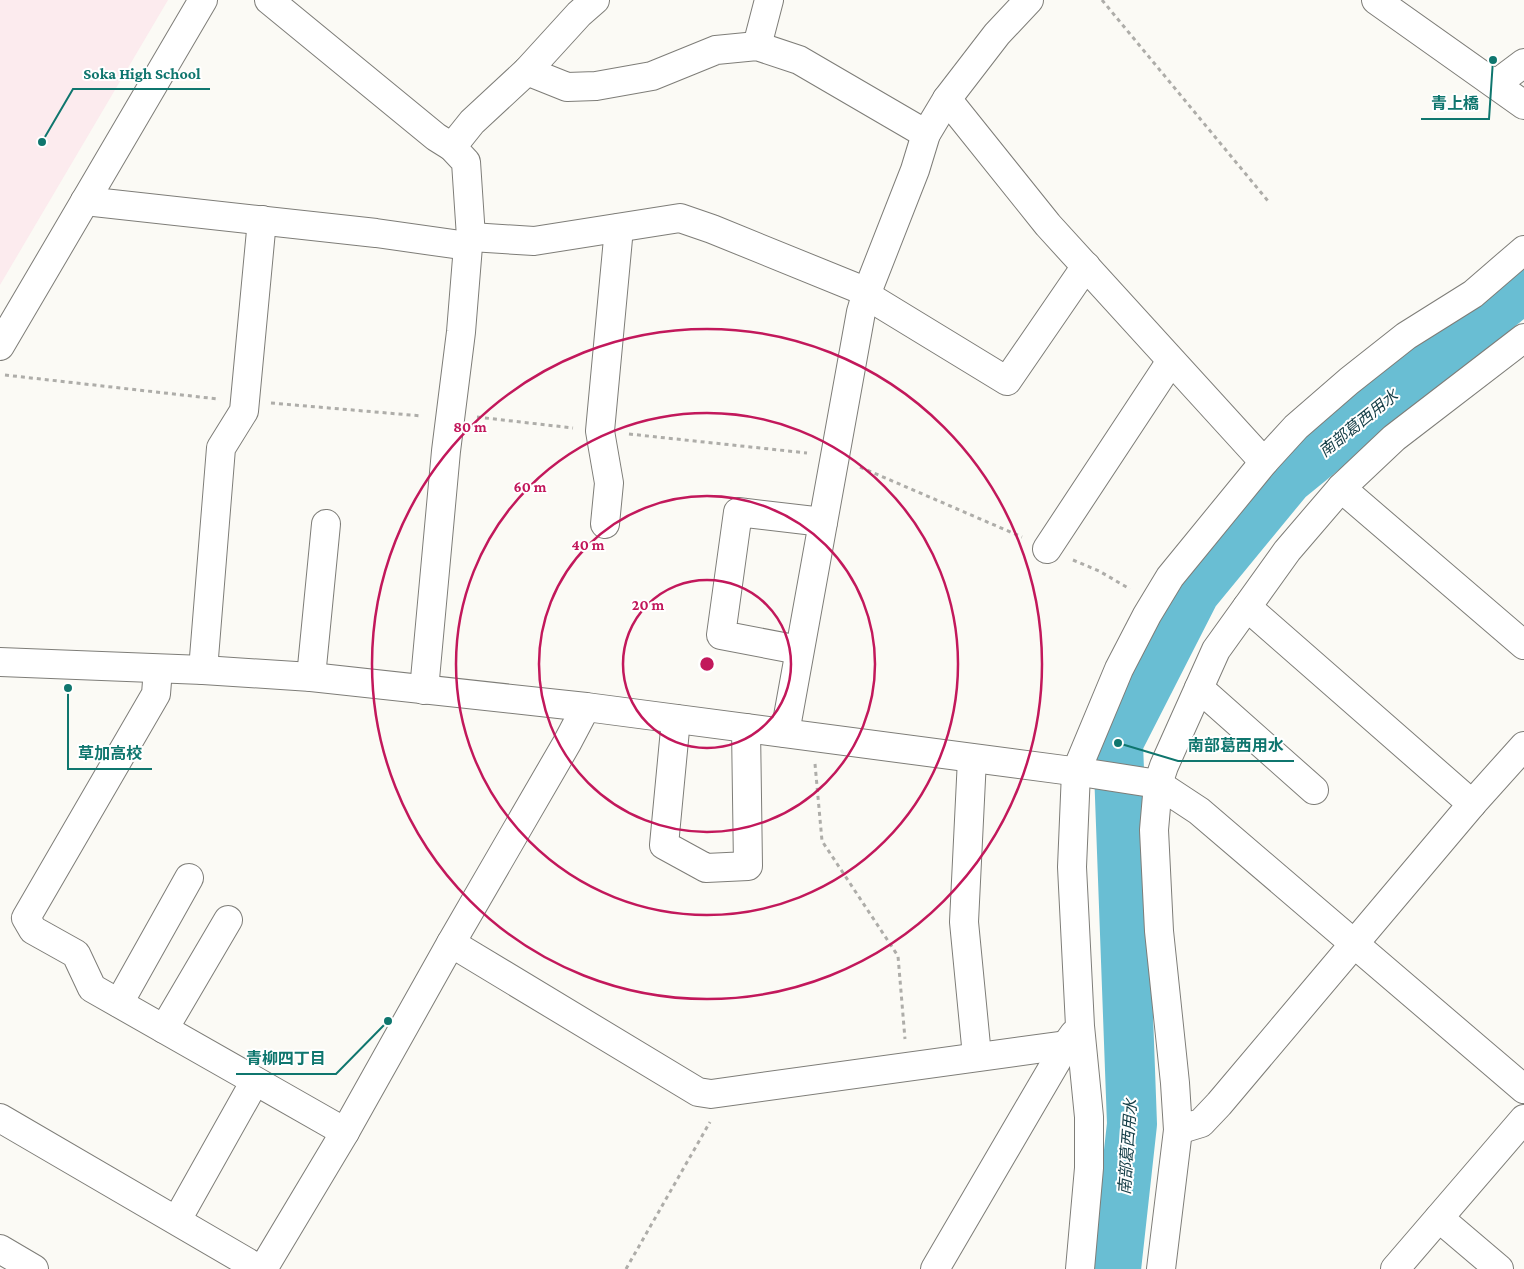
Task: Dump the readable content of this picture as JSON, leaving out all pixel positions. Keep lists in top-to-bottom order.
{
  "water": ["南部葛西用水"],
  "places": [
    "青上橋",
    "Soka High School",
    "草加高校",
    "南部葛西用水",
    "青柳四丁目"
  ],
  "rings": [
    "80 m",
    "60 m",
    "40 m",
    "20 m"
  ]
}
